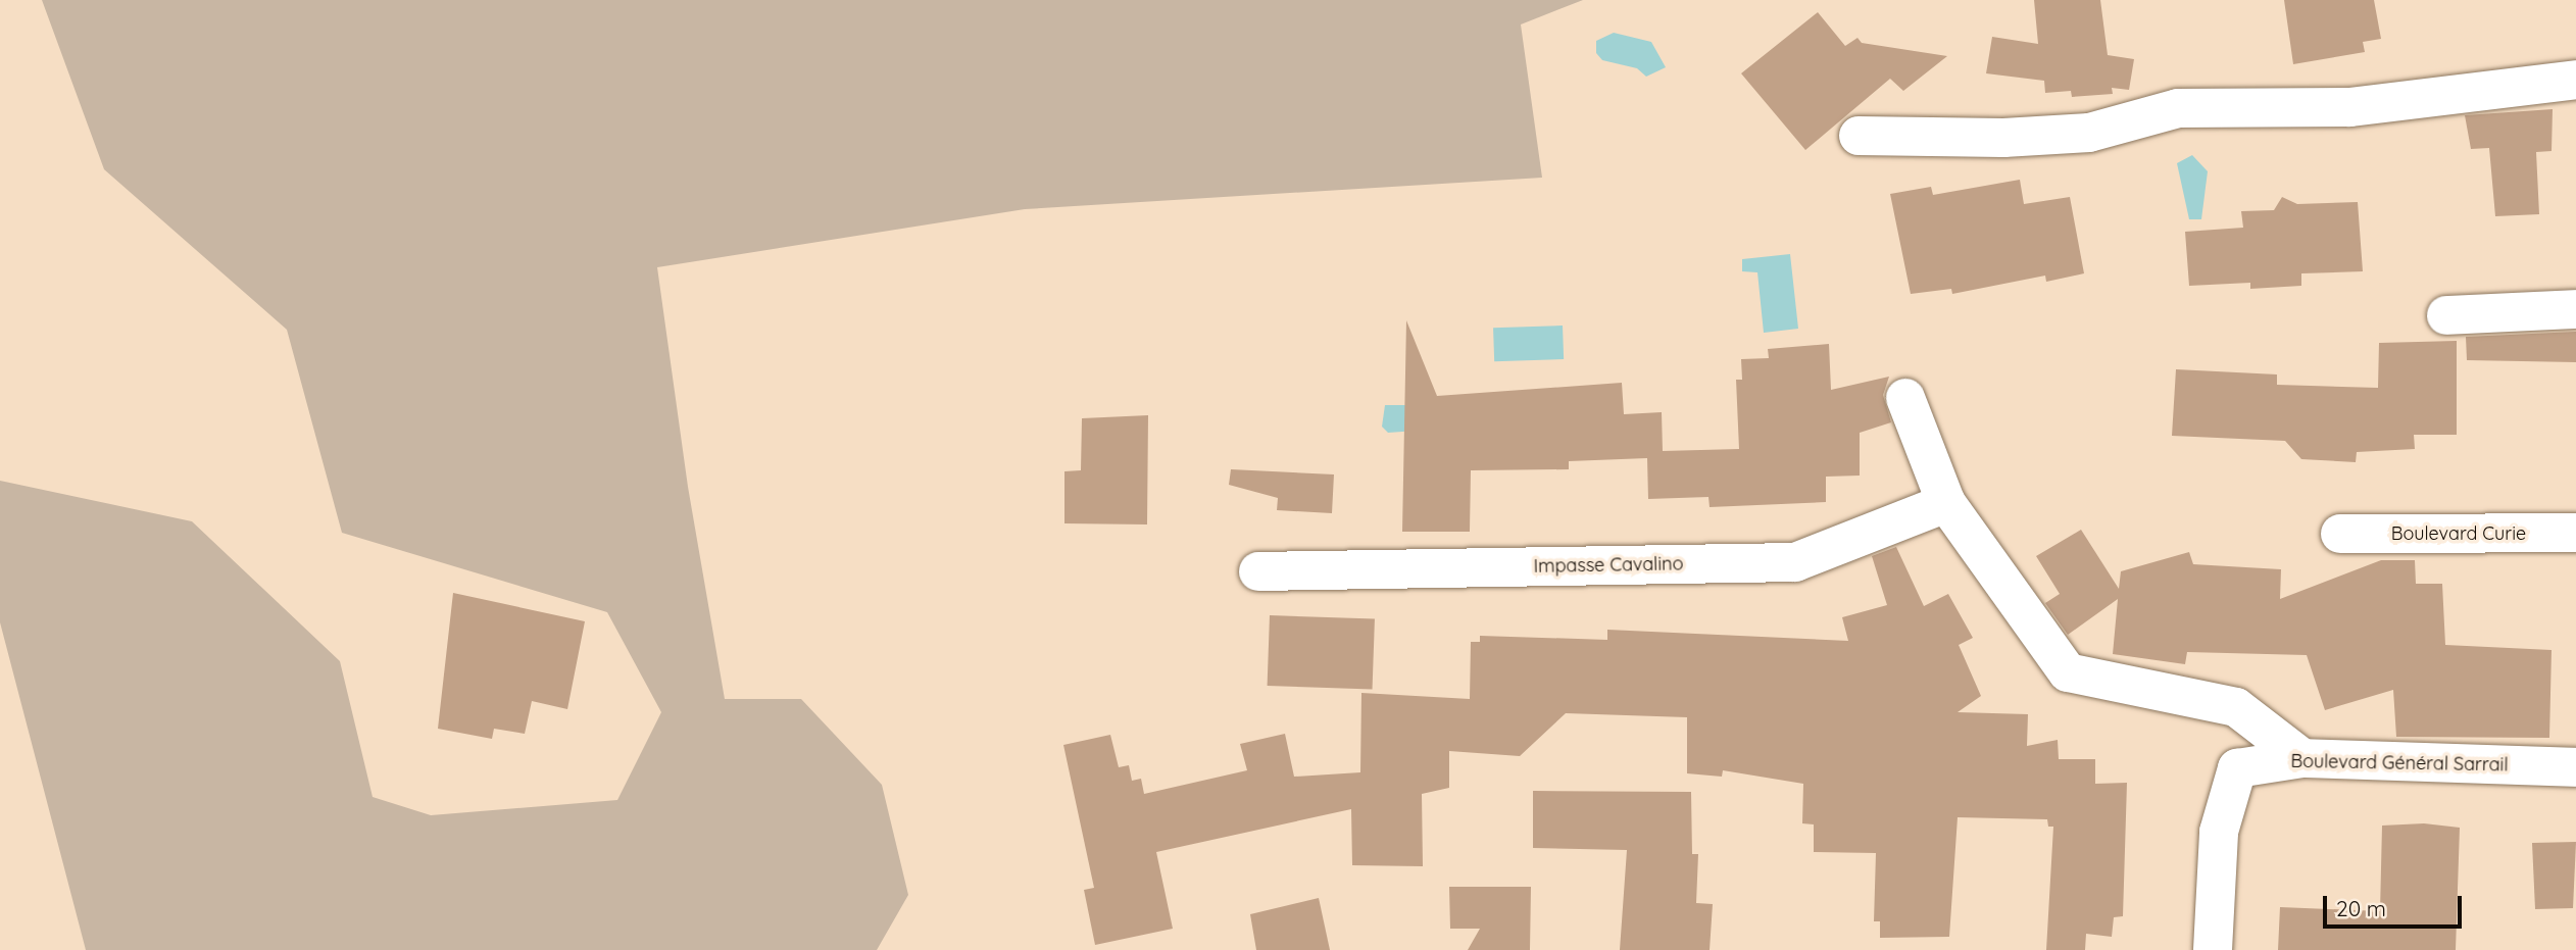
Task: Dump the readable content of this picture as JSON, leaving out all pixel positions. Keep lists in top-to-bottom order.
{
  "streets": {
    "street": ["Boulevard Curie", "Impasse Cavalino", "Boulevard Général Sarrail"]
  },
  "scale_bar": "20 m"
}
